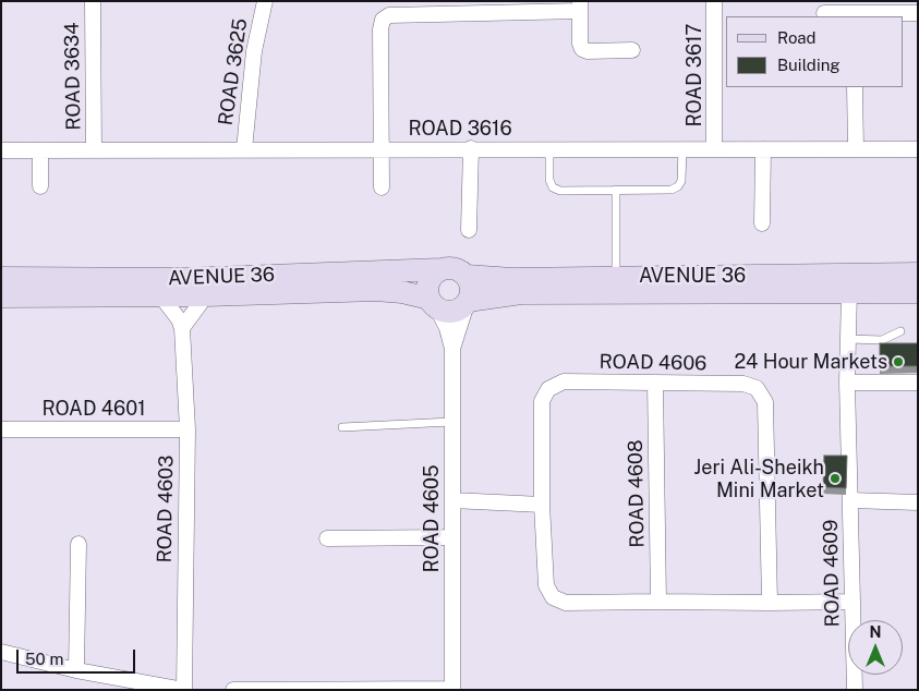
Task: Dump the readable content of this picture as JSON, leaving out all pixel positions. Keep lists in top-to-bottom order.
{
  "streets": {
    "street": [
      "ROAD 3625",
      "ROAD 3617",
      "ROAD 3634",
      "ROAD 3616",
      "AVENUE 36",
      "ROAD 4606",
      "ROAD 4601",
      "ROAD 4608",
      "ROAD 4603",
      "ROAD 4605",
      "ROAD 4609"
    ]
  },
  "crossings": [
    ["ROAD 3625", "ROAD 3616"],
    ["ROAD 3617", "ROAD 3616"],
    ["ROAD 3634", "ROAD 3616"],
    ["AVENUE 36", "ROAD 4605"],
    ["AVENUE 36", "ROAD 4609"],
    ["ROAD 4606", "ROAD 4608"],
    ["ROAD 4606", "ROAD 4609"],
    ["ROAD 4601", "ROAD 4603"]
  ],
  "places": ["24 Hour Markets", "Jeri Ali-Sheikh Mini Market"],
  "legend": ["Road", "Building"],
  "scale_bar": "50 m",
  "north": "top"
}
